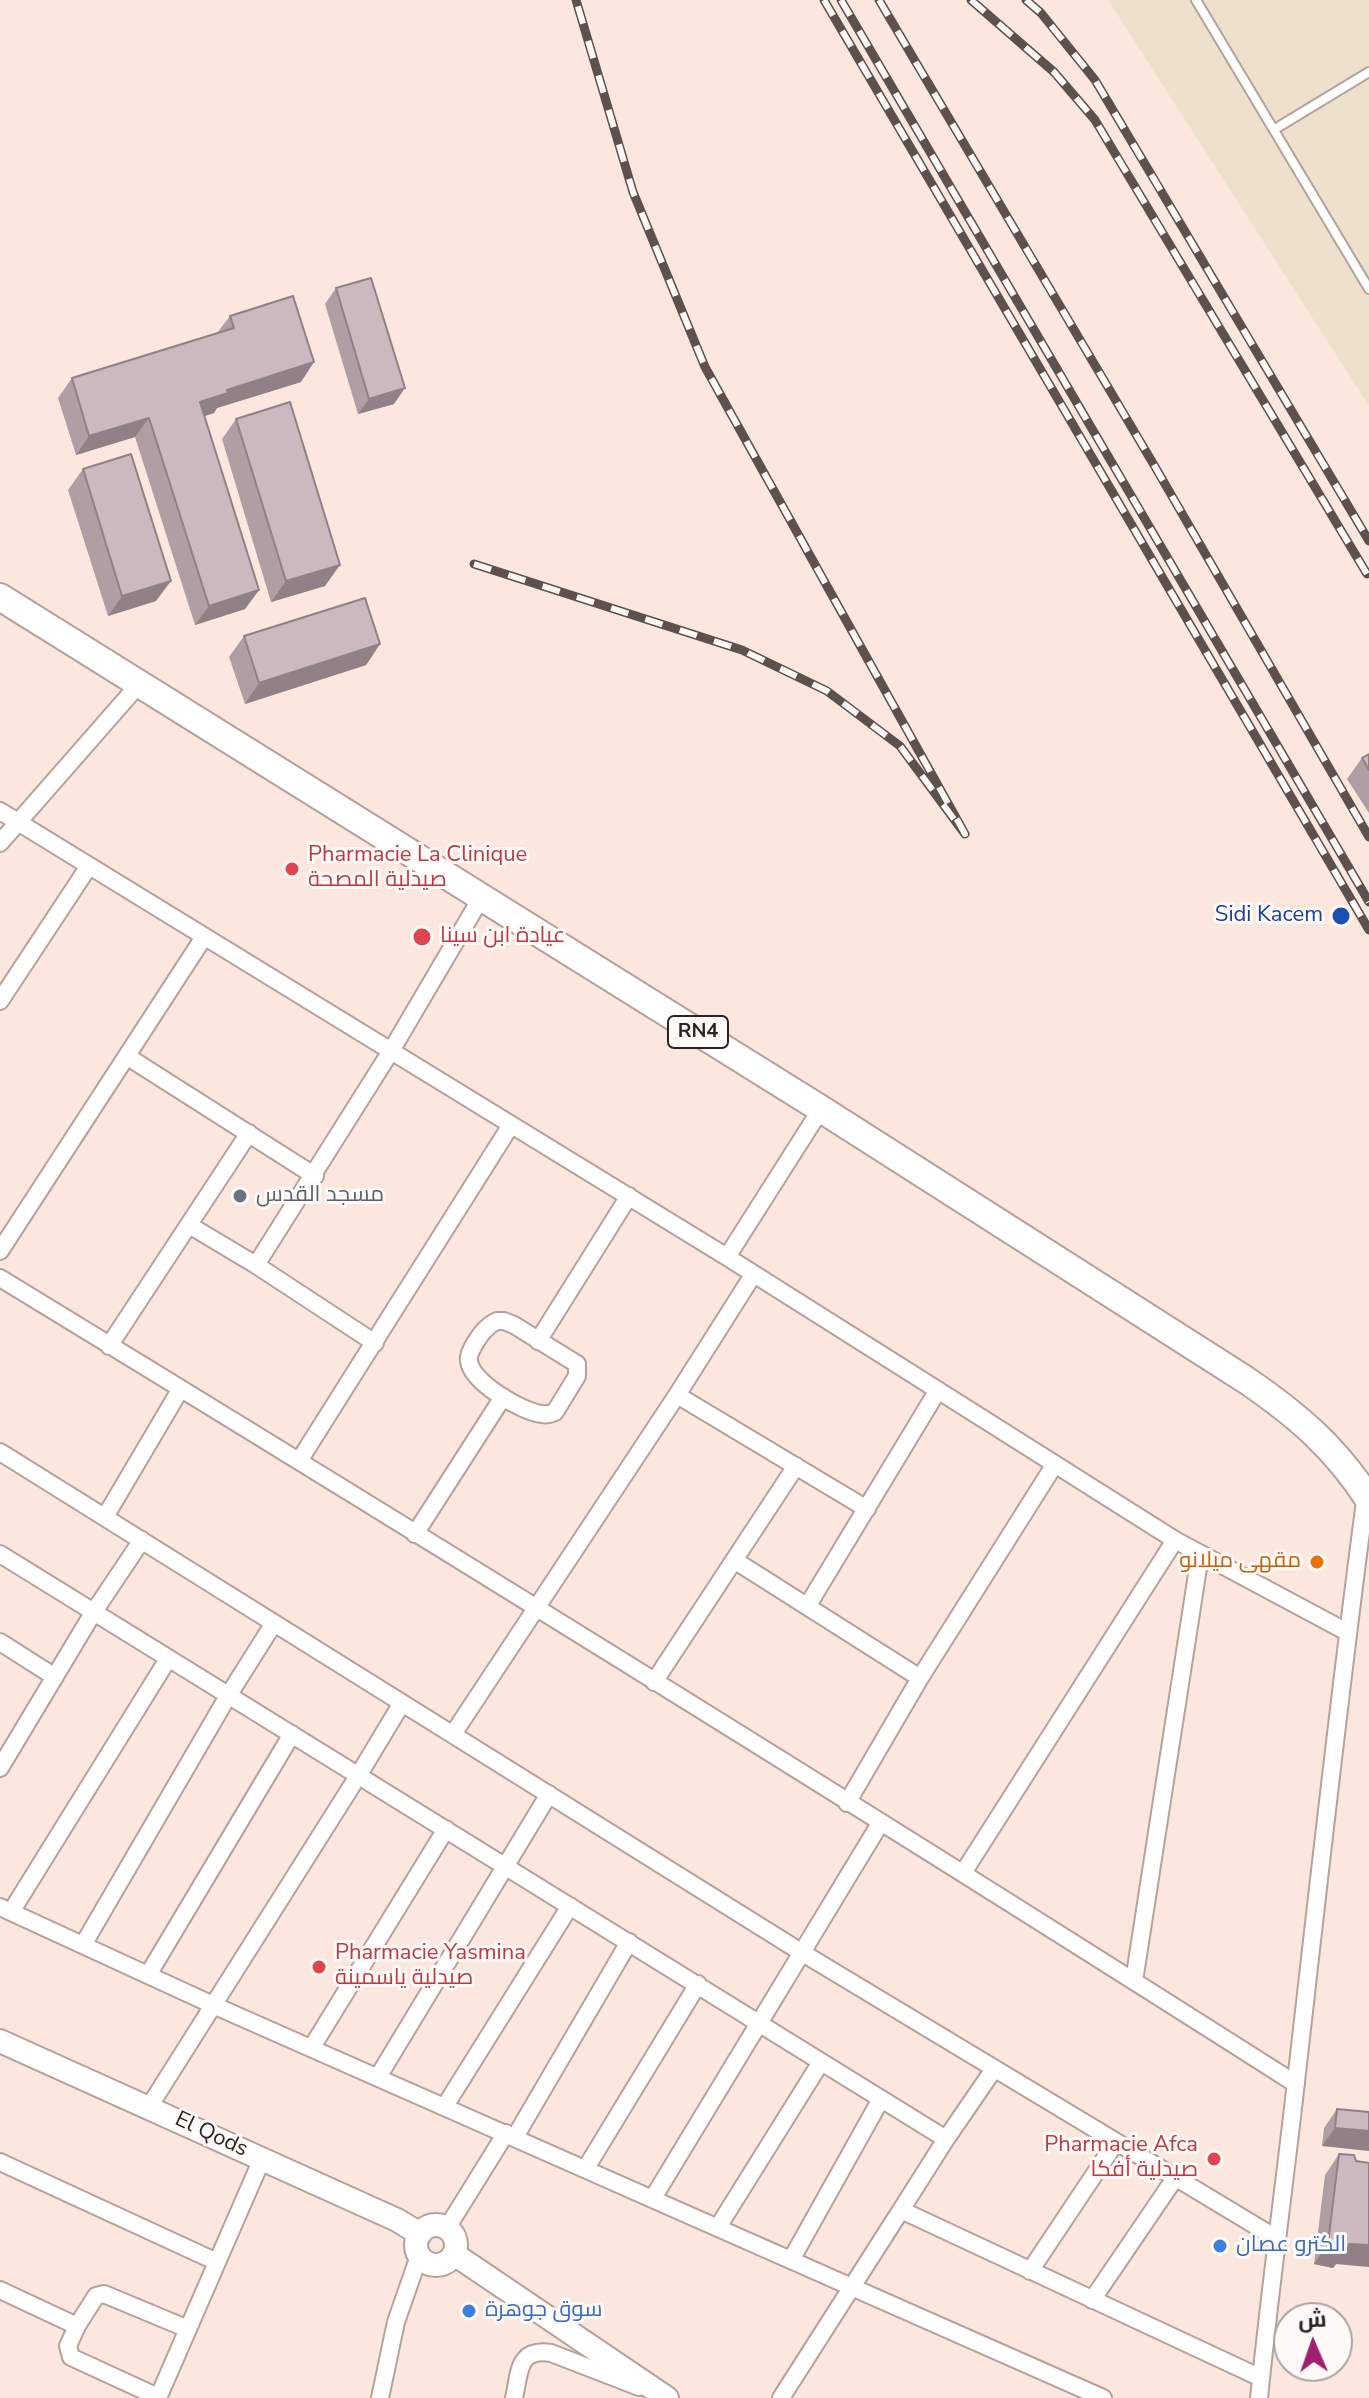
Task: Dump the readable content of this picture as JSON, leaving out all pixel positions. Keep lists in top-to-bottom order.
{
  "streets": {
    "main road": ["RN4"],
    "street": ["El Qods"]
  },
  "places": [
    "Pharmacie La Clinique صيدلية المصحة",
    "Sidi Kacem",
    "عيادة ابن سينا",
    "مسجد القدس",
    "مقهى ميلانو",
    "Pharmacie Yasmina صيدلية ياسمينة",
    "Pharmacie Afca صيدلية أفكا",
    "الكترو عصان",
    "سوق جوهرة"
  ],
  "north": "top"
}
